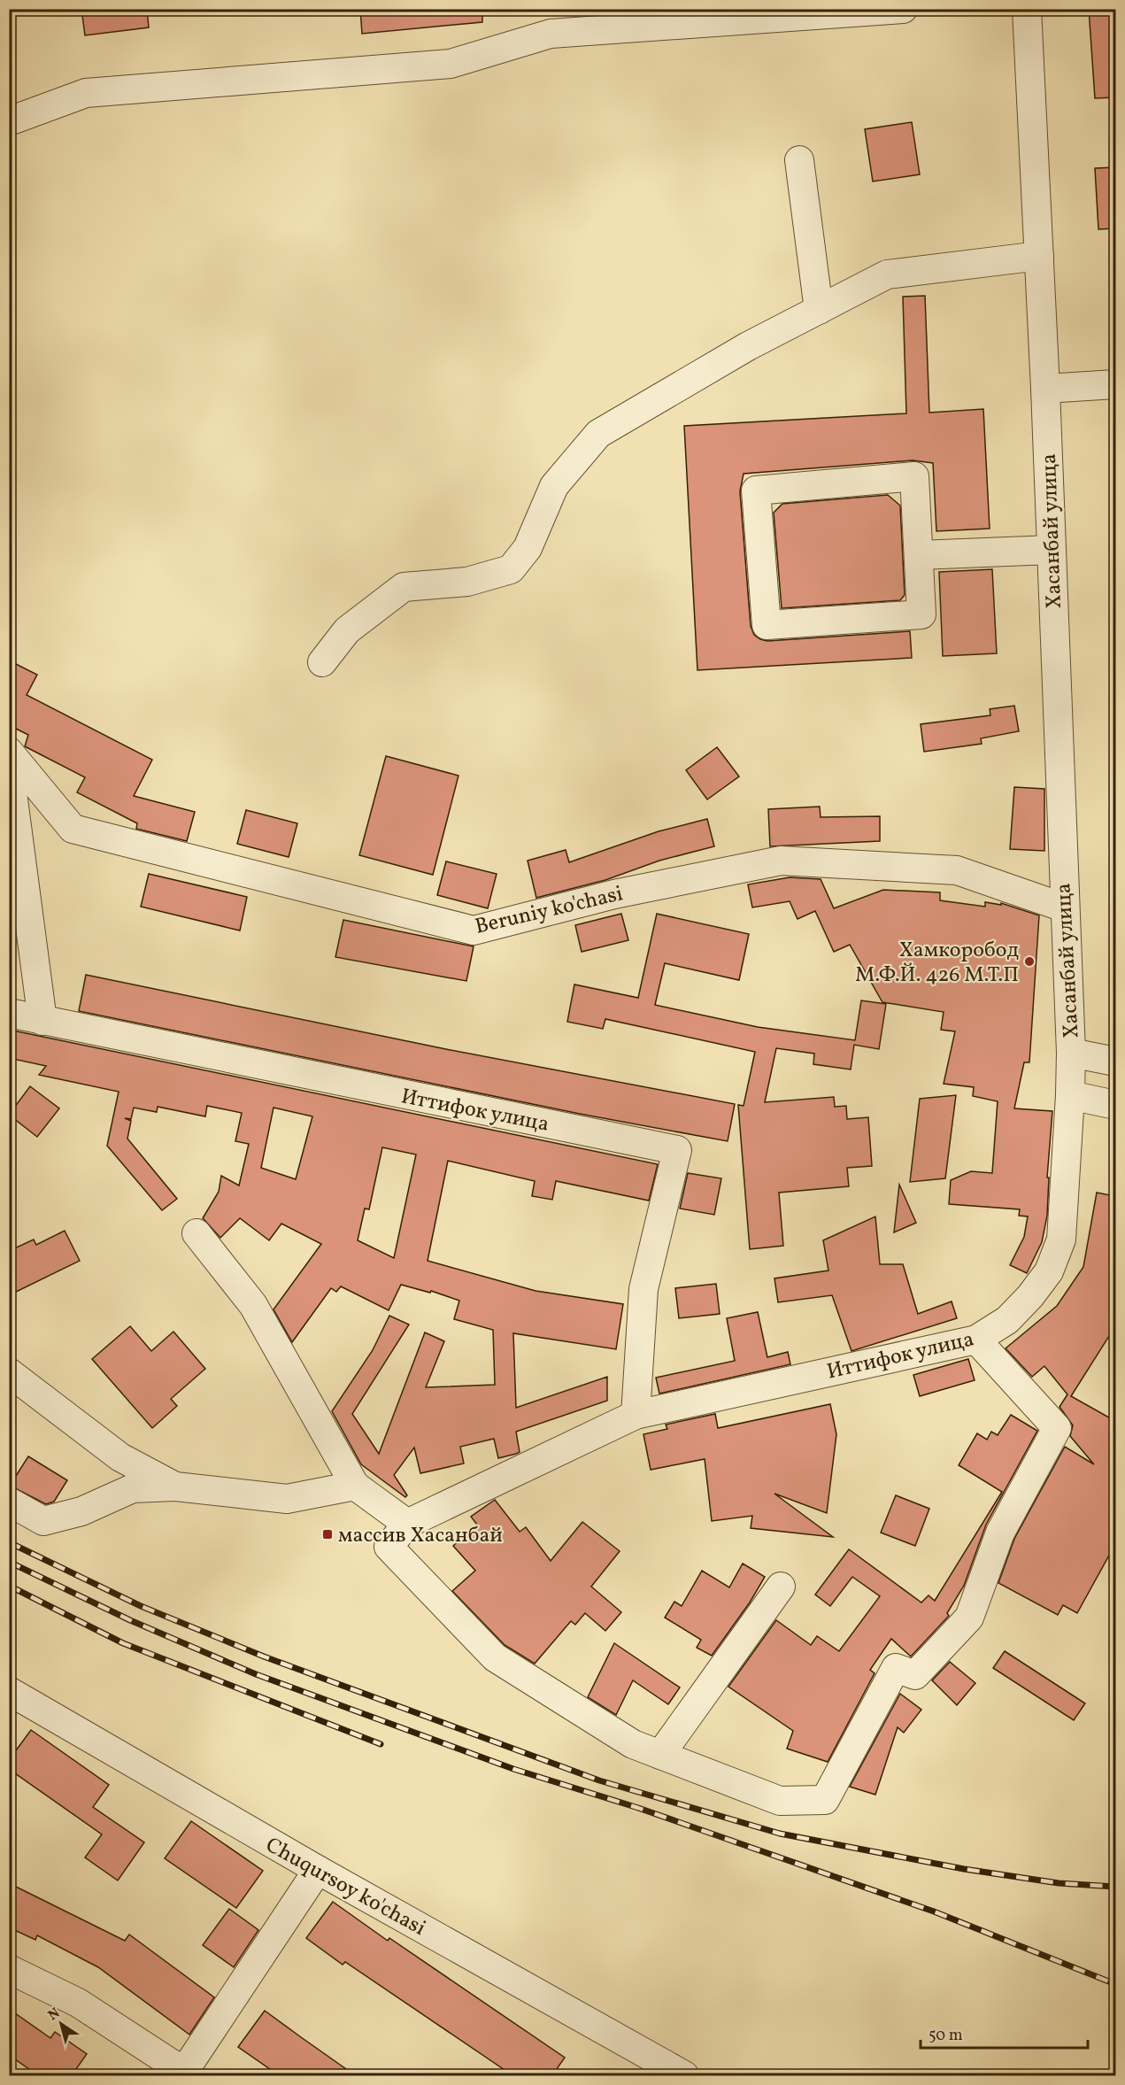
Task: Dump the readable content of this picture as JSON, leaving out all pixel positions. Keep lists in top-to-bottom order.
{
  "streets": {
    "street": [
      "Хасанбай улица",
      "Beruniy ko'chasi",
      "Иттифок улица",
      "Chuqursoy ko'chasi"
    ]
  },
  "crossings": [
    ["Хасанбай улица", "Beruniy ko'chasi"],
    ["Хасанбай улица", "Иттифок улица"]
  ],
  "places": {
    "other": ["Хамкоробод М.Ф.Й. 426 М.Т.П"],
    "transit": ["массив Хасанбай"]
  },
  "scale_bar": "50 m",
  "north": "top left"
}
